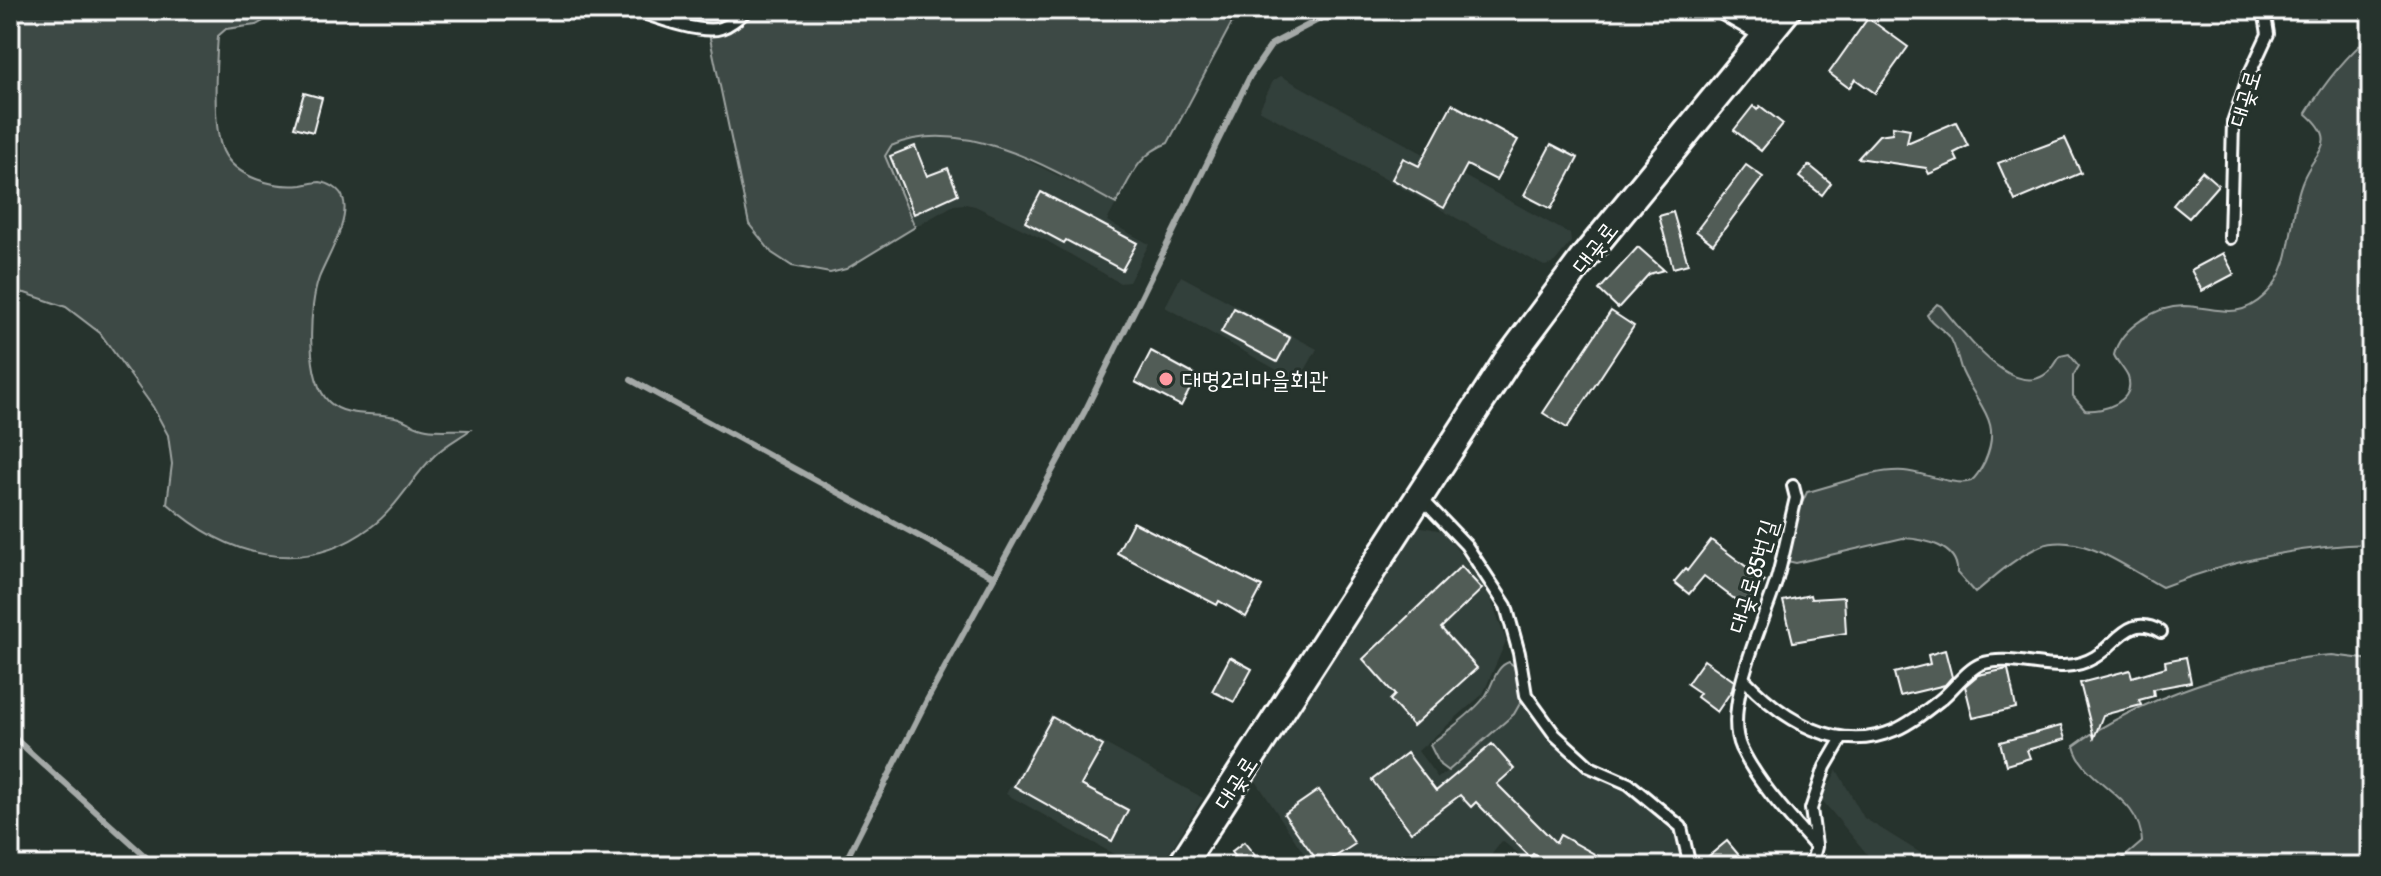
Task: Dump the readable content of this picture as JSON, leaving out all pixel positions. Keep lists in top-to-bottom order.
{
  "streets": {
    "street": ["대곶로"],
    "lane": ["대곶로85번길"]
  },
  "places": ["대명2리마을회관"]
}
